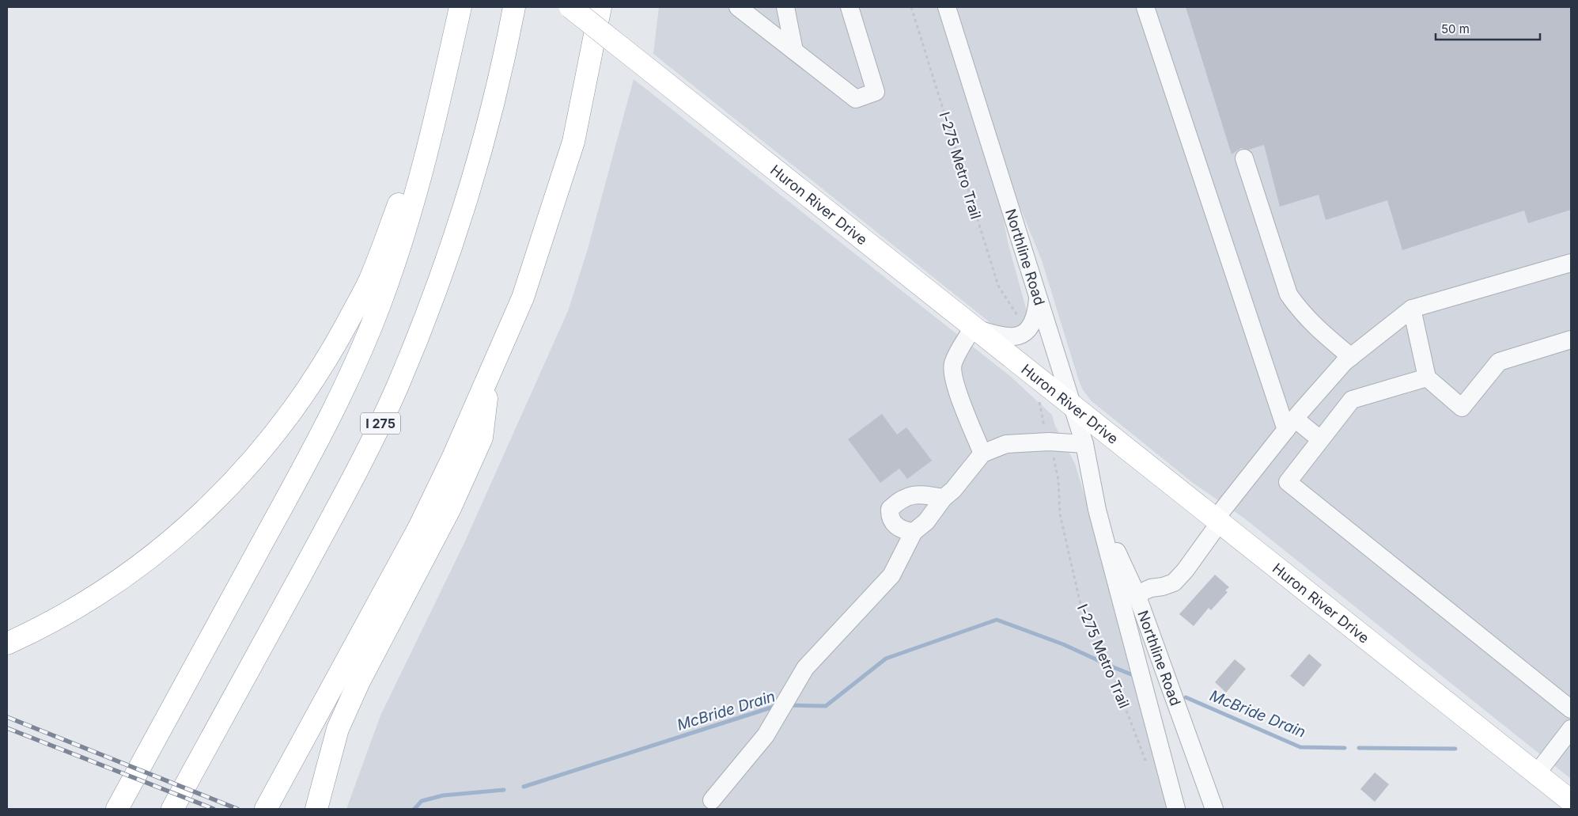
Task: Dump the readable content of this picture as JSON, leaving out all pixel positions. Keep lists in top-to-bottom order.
{
  "streets": {
    "main road": ["Huron River Drive", "I 275"],
    "street": ["Northline Road"],
    "path": ["I-275 Metro Trail"]
  },
  "crossings": [
    ["Huron River Drive", "Northline Road"]
  ],
  "water": ["McBride Drain"],
  "scale_bar": "50 m"
}
